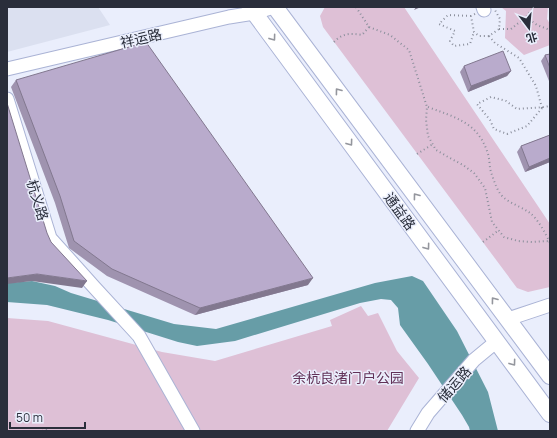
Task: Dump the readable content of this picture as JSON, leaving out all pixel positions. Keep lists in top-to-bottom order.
{
  "streets": {
    "main road": ["通益路"],
    "street": ["祥运路", "杭义路", "储运路"]
  },
  "crossings": [
    ["祥运路", "通益路"],
    ["通益路", "储运路"]
  ],
  "parks": ["余杭良渚门户公园"],
  "scale_bar": "50 m",
  "north": "bottom"
}
